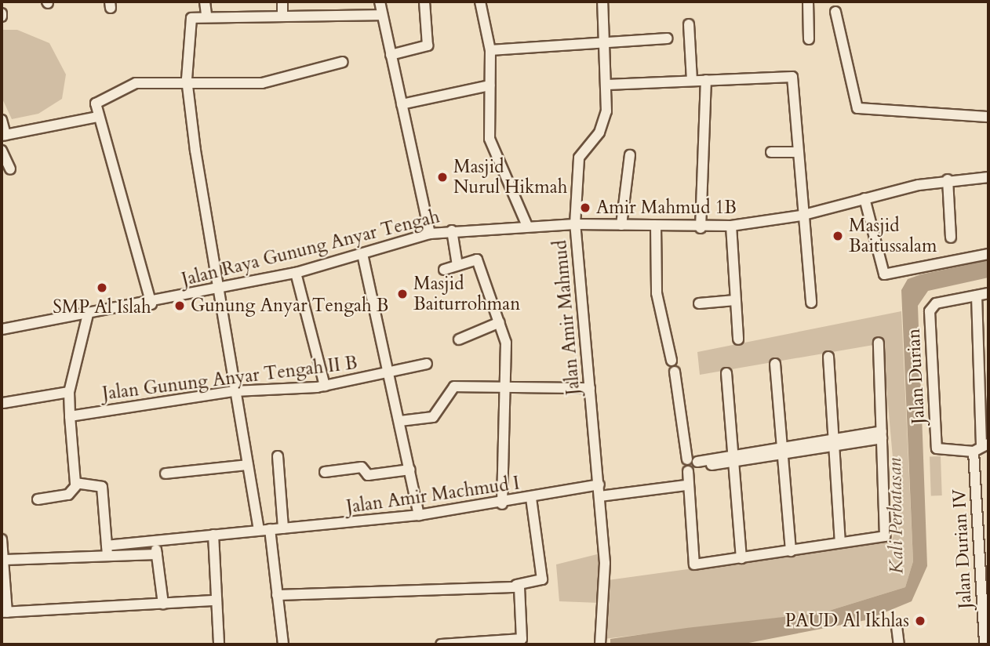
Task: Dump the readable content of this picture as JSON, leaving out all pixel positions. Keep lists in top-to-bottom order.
{
  "streets": {
    "street": [
      "Jalan Raya Gunung Anyar Tengah",
      "Jalan Amir Mahmud",
      "Jalan Durian",
      "Jalan Gunung Anyar Tengah II B",
      "Jalan Amir Machmud I",
      "Jalan Durian IV"
    ]
  },
  "crossings": [
    ["Jalan Raya Gunung Anyar Tengah", "Jalan Amir Mahmud"],
    ["Jalan Amir Mahmud", "Jalan Amir Machmud I"],
    ["Jalan Durian", "Jalan Durian IV"]
  ],
  "water": ["Kali Perbatasan"],
  "places": [
    "Masjid Nurul Hikmah",
    "Amir Mahmud 1B",
    "Masjid Baitussalam",
    "SMP Al Islah",
    "Masjid Baiturrohman",
    "Gunung Anyar Tengah B",
    "PAUD Al Ikhlas"
  ]
}
